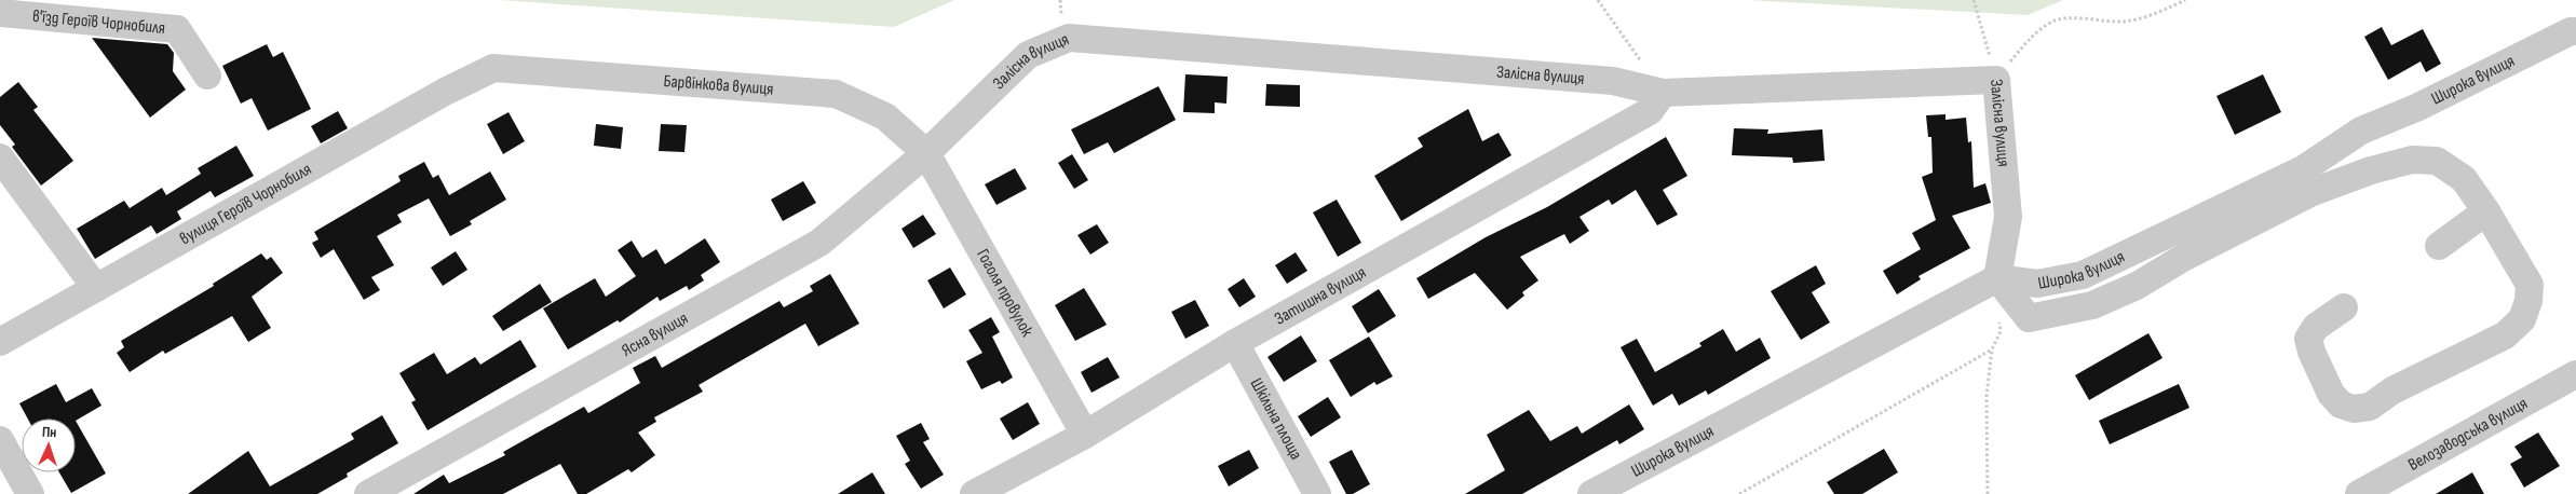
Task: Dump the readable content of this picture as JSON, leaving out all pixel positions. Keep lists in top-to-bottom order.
{
  "streets": {
    "street": [
      "в'їзд Героїв Чорнобиля",
      "Залісна вулиця",
      "Широка вулиця",
      "Барвінкова вулиця",
      "вулиця Героїв Чорнобиля",
      "Гоголя провулок",
      "Затишна вулиця",
      "Ясна вулиця",
      "Шкільна площа",
      "Велозаводська вулиця"
    ]
  },
  "crossings": [
    ["Залісна вулиця", "Широка вулиця"],
    ["Залісна вулиця", "Барвінкова вулиця"],
    ["Залісна вулиця", "Гоголя провулок"],
    ["Залісна вулиця", "Затишна вулиця"],
    ["Залісна вулиця", "Ясна вулиця"],
    ["Барвінкова вулиця", "вулиця Героїв Чорнобиля"],
    ["Барвінкова вулиця", "Гоголя провулок"],
    ["Барвінкова вулиця", "Ясна вулиця"],
    ["Гоголя провулок", "Затишна вулиця"],
    ["Гоголя провулок", "Ясна вулиця"],
    ["Затишна вулиця", "Шкільна площа"]
  ],
  "north": "top"
}
